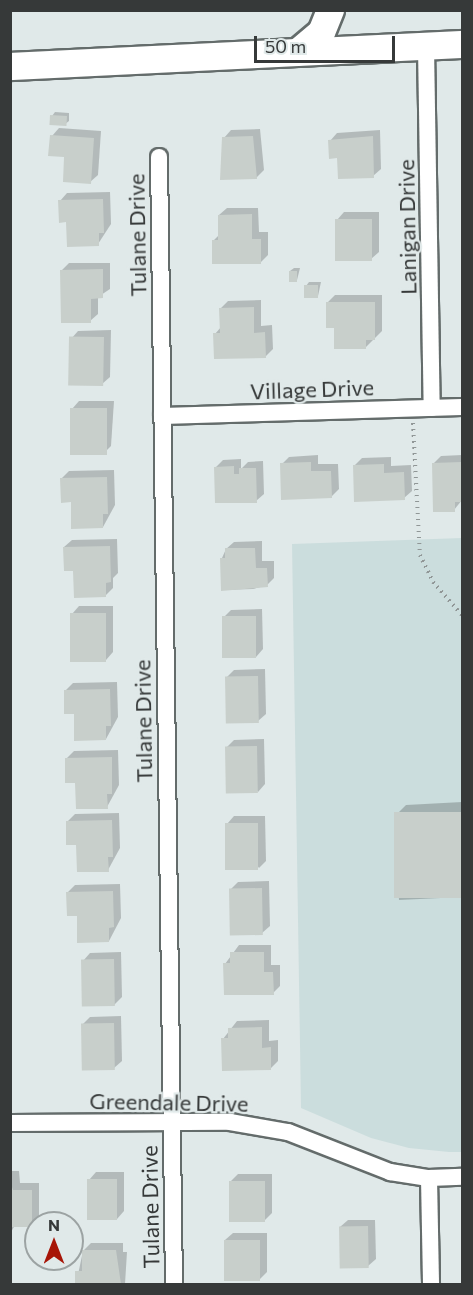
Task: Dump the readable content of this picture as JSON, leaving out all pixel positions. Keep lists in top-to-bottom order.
{
  "streets": {
    "street": [
      "Lanigan Drive",
      "Tulane Drive",
      "Village Drive",
      "Greendale Drive"
    ]
  },
  "crossings": [
    ["Lanigan Drive", "Village Drive"],
    ["Tulane Drive", "Village Drive"],
    ["Tulane Drive", "Greendale Drive"]
  ],
  "scale_bar": "50 m",
  "north": "top"
}
